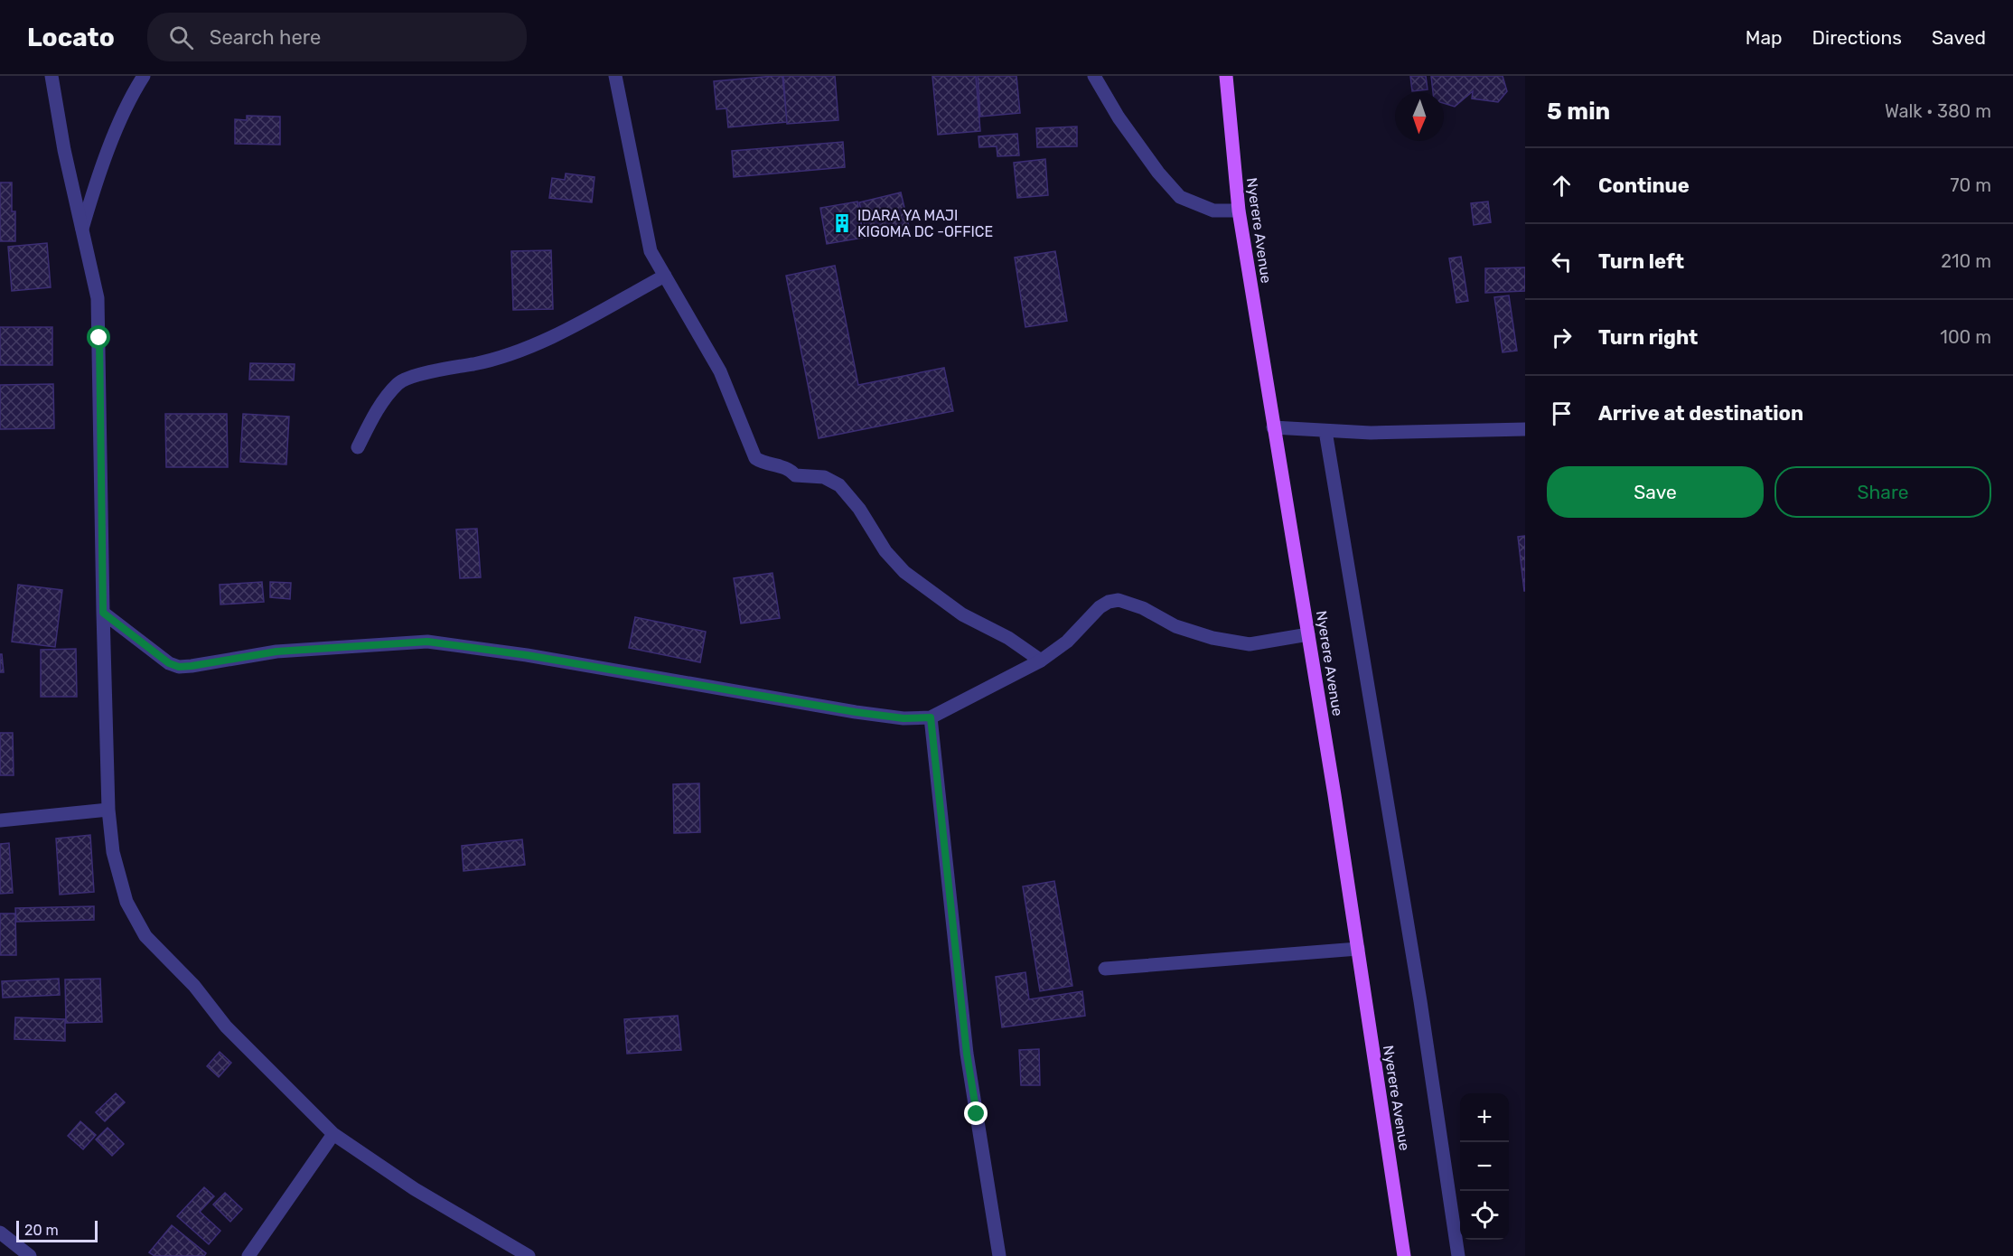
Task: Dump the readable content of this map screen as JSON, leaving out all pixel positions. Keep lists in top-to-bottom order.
{
  "streets": {
    "main road": ["Nyerere Avenue"]
  },
  "places": {
    "building": ["IDARA YA MAJI KIGOMA DC -OFFICE"]
  },
  "scale_bar": "20 m",
  "north": "bottom",
  "page": {
    "header": "Locato",
    "search": "Search here",
    "nav": ["Map", "Directions", "Saved"],
    "heading": ["5 min", "Walk · 380 m"],
    "list": [
      ["Continue", "70 m"],
      ["Turn left", "210 m"],
      ["Turn right", "100 m"],
      "Arrive at destination"
    ],
    "buttons": ["Save", "Share"],
    "map_buttons": ["+", "−"],
    "scale": "20 m"
  }
}
